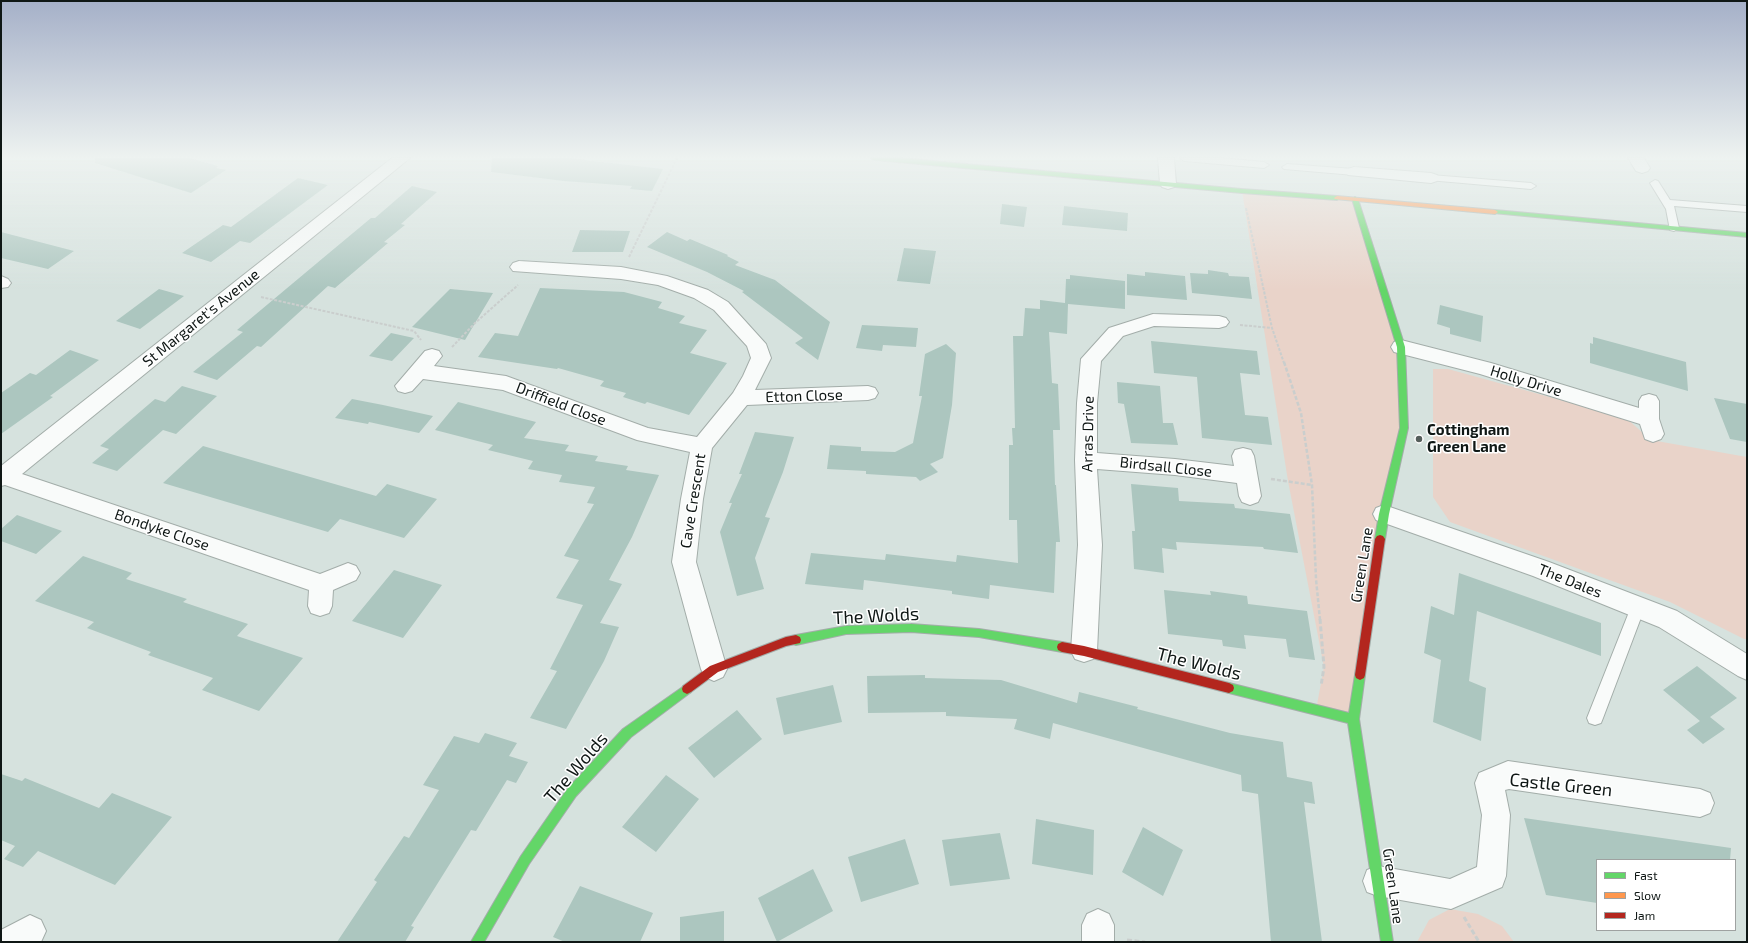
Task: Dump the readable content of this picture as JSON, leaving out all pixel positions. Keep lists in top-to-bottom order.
{
  "streets": {
    "street": [
      "St Margaret's Avenue",
      "Holly Drive",
      "Etton Close",
      "Driffield Close",
      "Arras Drive",
      "Birdsall Close",
      "Cave Crescent",
      "Bondyke Close",
      "Green Lane",
      "The Dales",
      "The Wolds",
      "Castle Green"
    ]
  },
  "crossings": [
    ["St Margaret's Avenue", "Bondyke Close"],
    ["Holly Drive", "Green Lane"],
    ["Etton Close", "Cave Crescent"],
    ["Driffield Close", "Cave Crescent"],
    ["Arras Drive", "Birdsall Close"],
    ["Arras Drive", "The Wolds"],
    ["Cave Crescent", "The Wolds"],
    ["Green Lane", "The Dales"],
    ["Green Lane", "The Wolds"],
    ["Green Lane", "Castle Green"]
  ],
  "places": ["Cottingham Green Lane"],
  "legend": ["Fast", "Slow", "Jam"]
}
